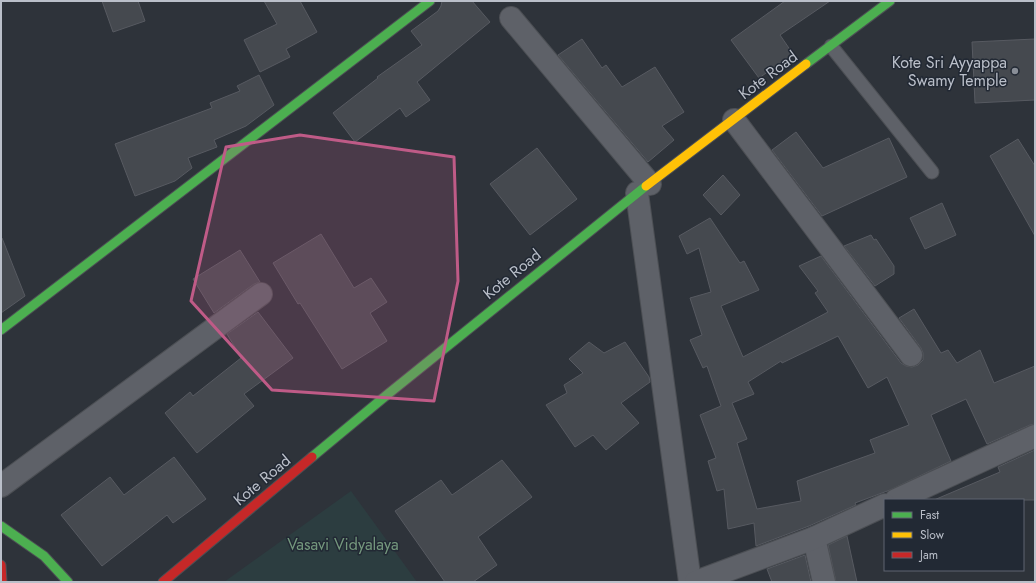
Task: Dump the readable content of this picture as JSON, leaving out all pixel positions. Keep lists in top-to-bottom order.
{
  "streets": {
    "street": ["Kote Road"]
  },
  "parks": ["Vasavi Vidyalaya"],
  "places": ["Kote Sri Ayyappa Swamy Temple"],
  "legend": ["Fast", "Slow", "Jam"]
}
